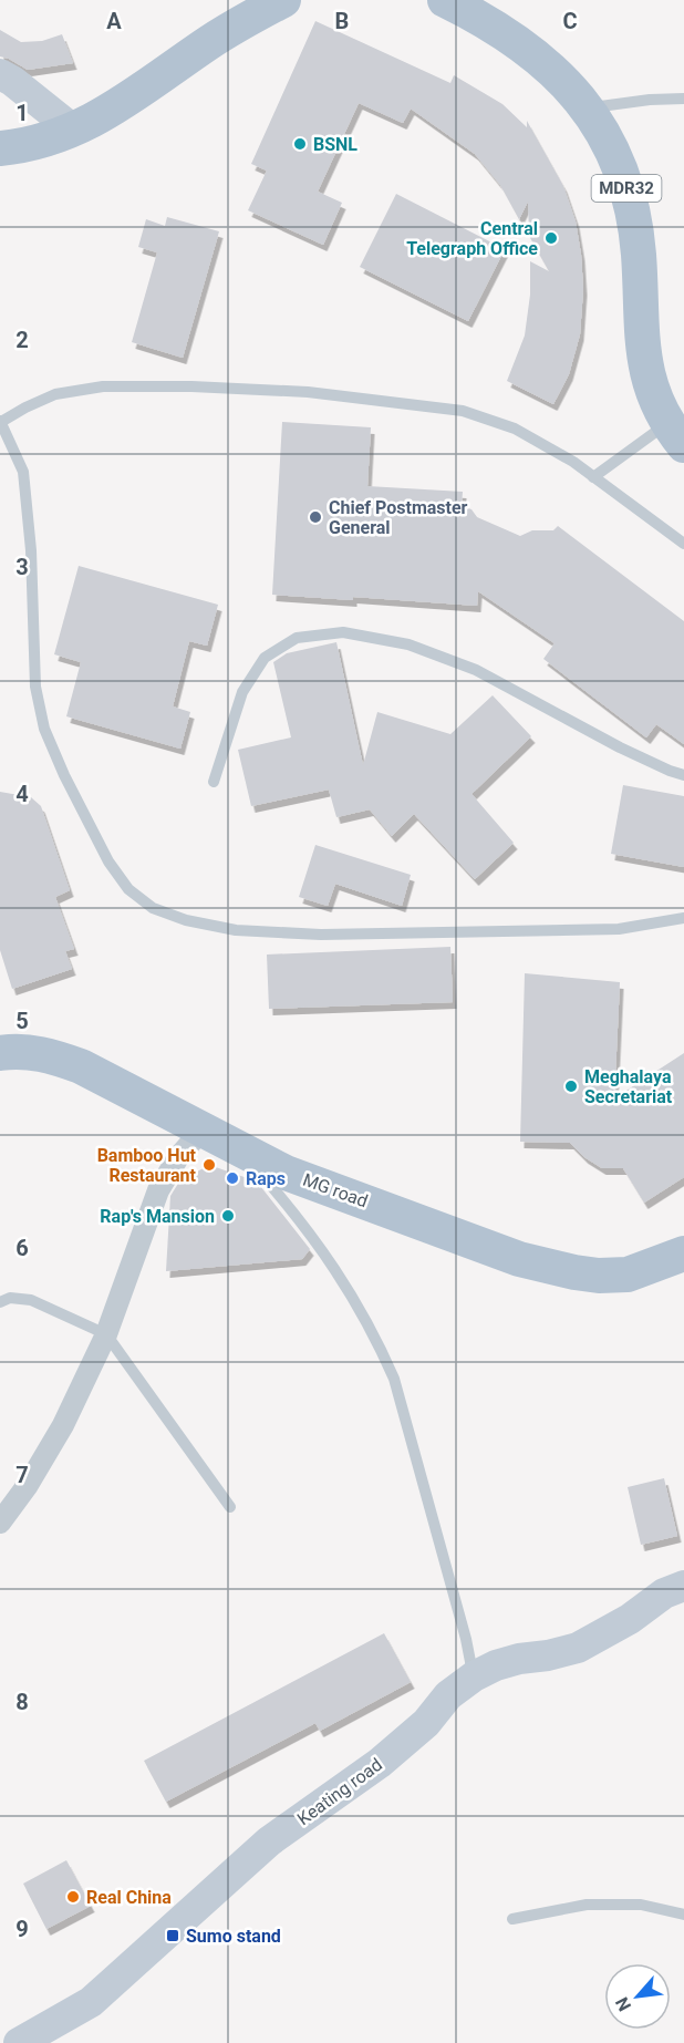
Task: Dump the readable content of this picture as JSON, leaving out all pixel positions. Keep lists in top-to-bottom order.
{
  "streets": {
    "main road": ["MDR32", "MG road"],
    "street": ["Keating road"]
  },
  "places": {
    "other": [
      "BSNL",
      "Central Telegraph Office",
      "Chief Postmaster General",
      "Meghalaya Secretariat",
      "Bamboo Hut Restaurant",
      "Raps",
      "Rap's Mansion",
      "Real China"
    ],
    "transit": ["Sumo stand"]
  },
  "north": "bottom left",
  "grid": {
    "columns": ["A", "B", "C"],
    "rows": [
      "1",
      "2",
      "3",
      "4",
      "5",
      "6",
      "7",
      "8",
      "9"
    ]
  }
}
